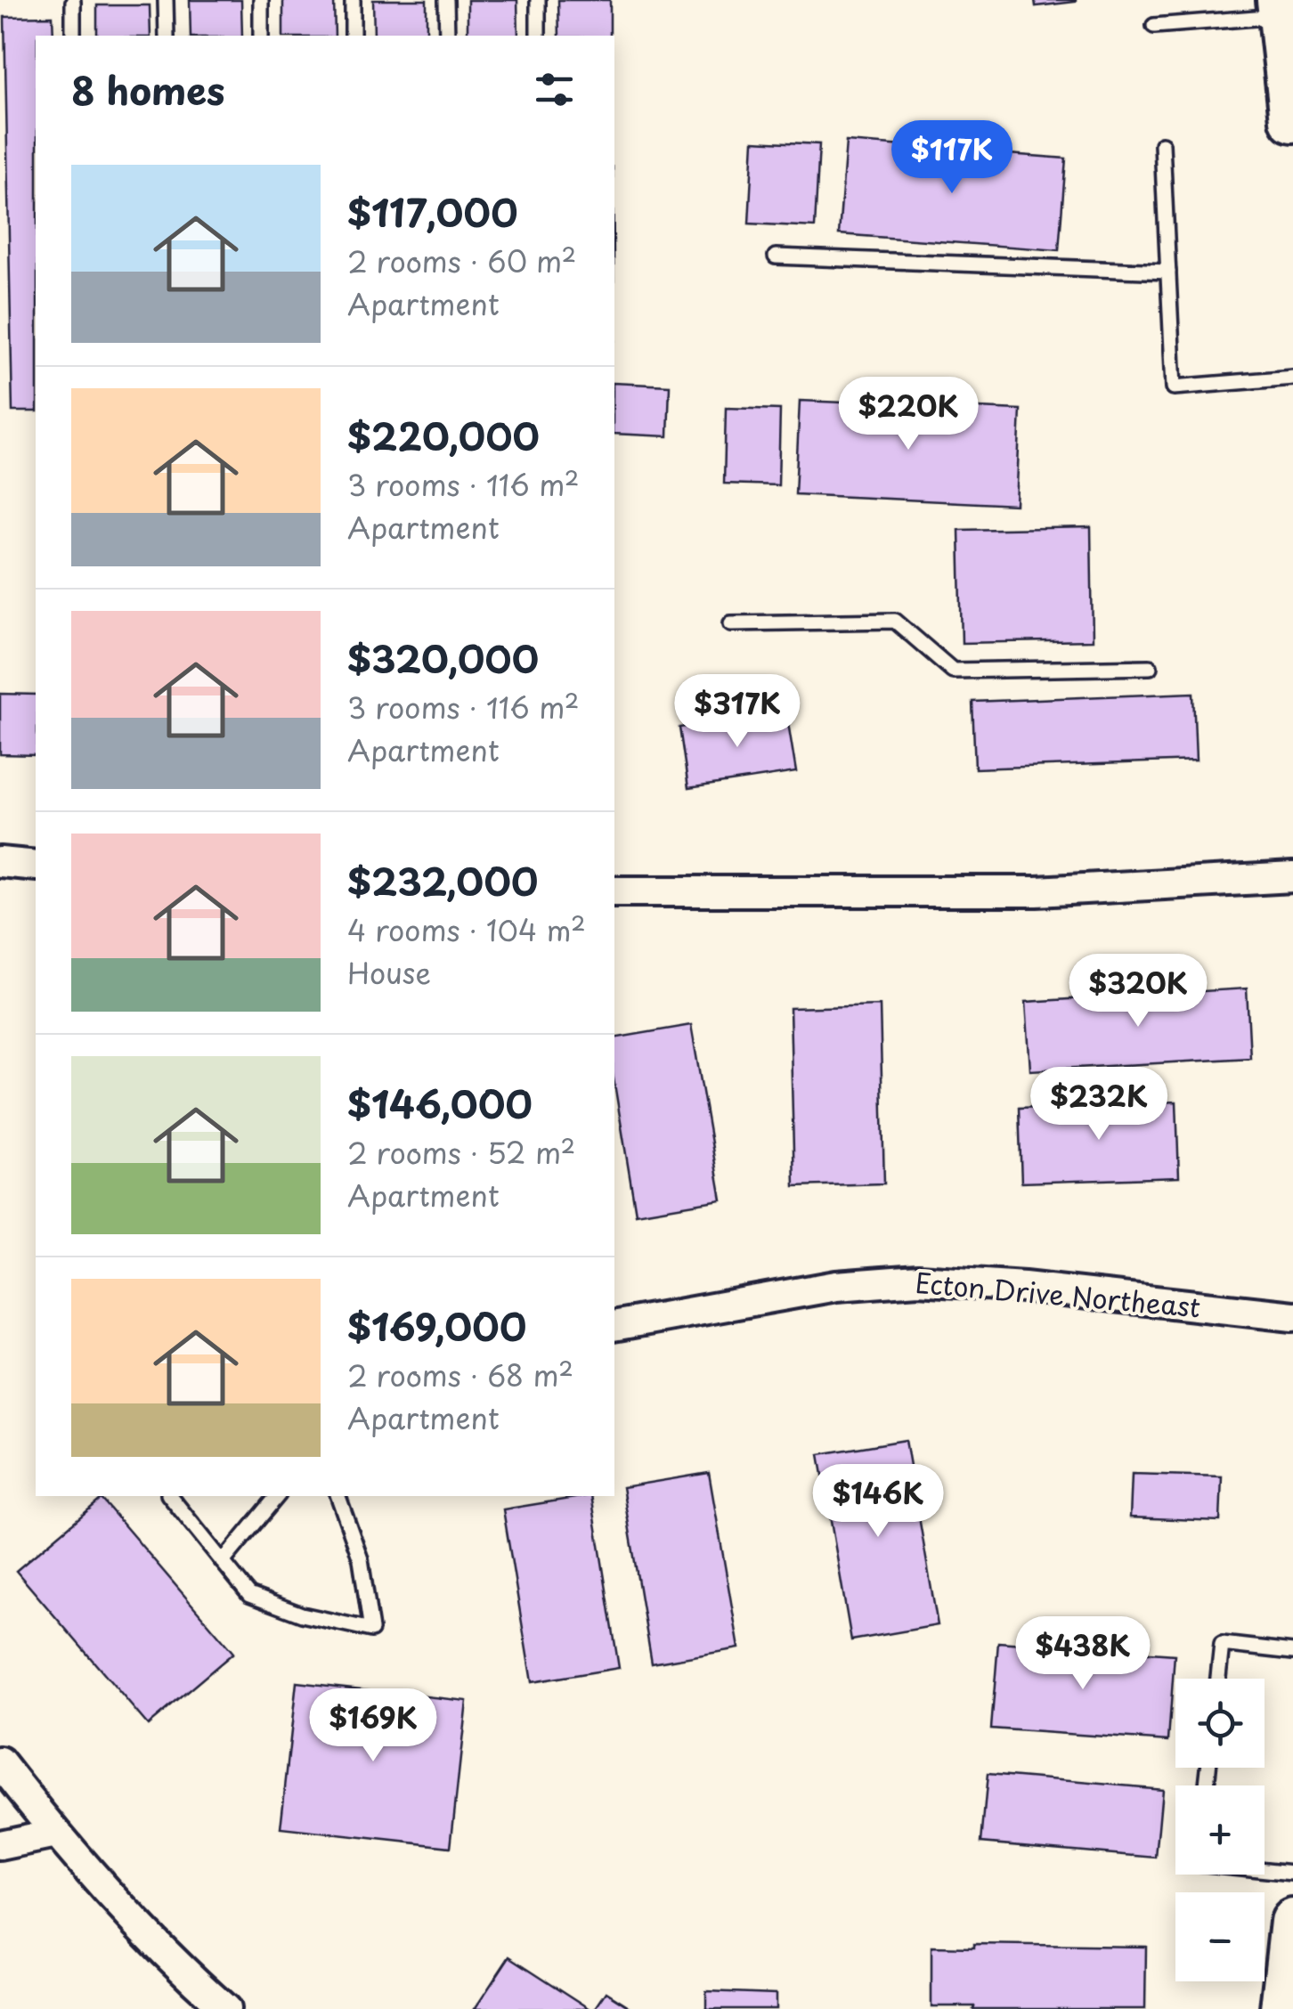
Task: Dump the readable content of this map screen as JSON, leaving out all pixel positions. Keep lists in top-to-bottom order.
{
  "streets": {
    "street": ["Ecton Drive Northeast"]
  },
  "page": {
    "heading": "8 homes",
    "price": [
      "$117K",
      "$220K",
      "$317K",
      "$320K",
      "$232K",
      "$146K",
      "$438K",
      "$169K"
    ],
    "list": [
      {
        "name": "$117,000",
        "note": "2 rooms · 60 m² · Apartment"
      },
      {
        "name": "$220,000",
        "note": "3 rooms · 116 m² · Apartment"
      },
      {
        "name": "$320,000",
        "note": "3 rooms · 116 m² · Apartment"
      },
      {
        "name": "$232,000",
        "note": "4 rooms · 104 m² · House"
      },
      {
        "name": "$146,000",
        "note": "2 rooms · 52 m² · Apartment"
      },
      {
        "name": "$169,000",
        "note": "2 rooms · 68 m² · Apartment"
      }
    ],
    "map_buttons": ["+", "−"]
  }
}
